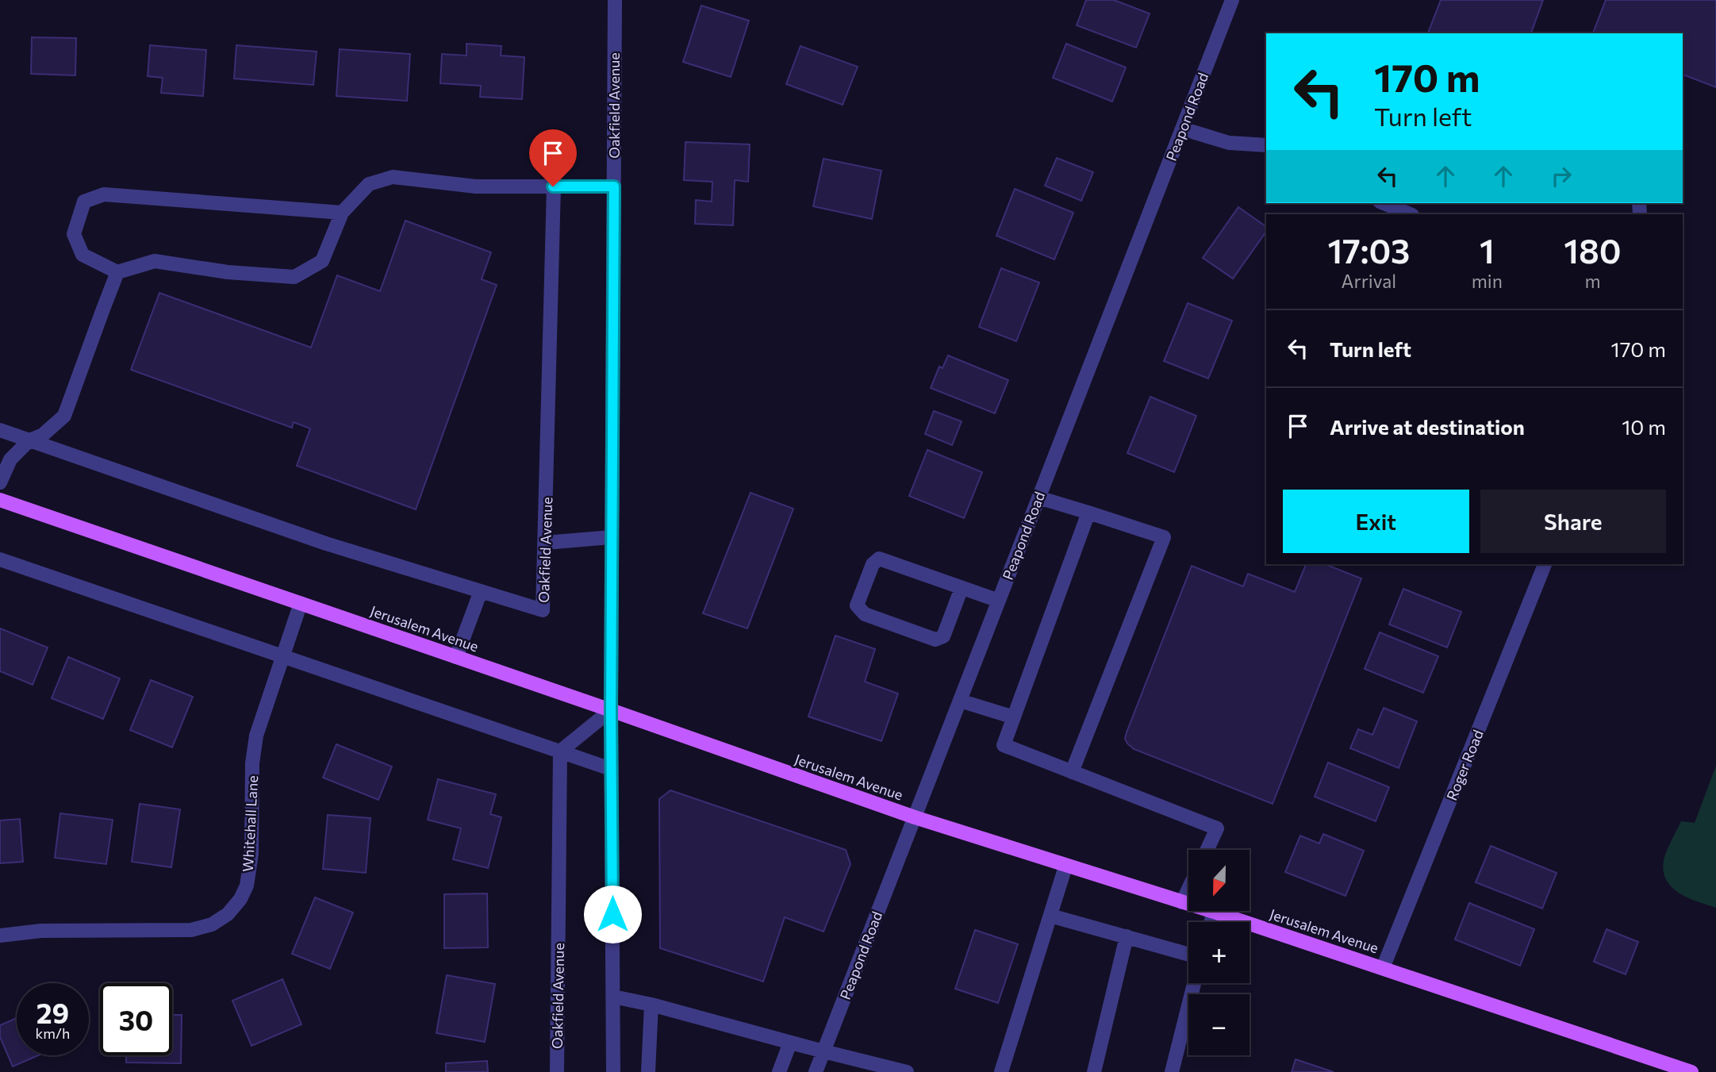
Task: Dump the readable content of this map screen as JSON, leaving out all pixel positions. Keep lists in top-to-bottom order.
{
  "streets": {
    "main road": ["Jerusalem Avenue"],
    "street": [
      "Oakfield Avenue",
      "Peapond Road",
      "Roger Road",
      "Whitehall Lane"
    ]
  },
  "crossings": [
    ["Oakfield Avenue", "Jerusalem Avenue"],
    ["Peapond Road", "Jerusalem Avenue"],
    ["Jerusalem Avenue", "Roger Road"],
    ["Jerusalem Avenue", "Whitehall Lane"]
  ],
  "north": "bottom",
  "page": {
    "turn": ["170 m", "Turn left"],
    "eta": [
      "17:03",
      "Arrival",
      "1",
      "min",
      "180",
      "m"
    ],
    "list": [
      {
        "name": "Turn left",
        "value": "170 m"
      },
      {
        "name": "Arrive at destination",
        "value": "10 m"
      }
    ],
    "buttons": ["Exit", "Share"],
    "map_buttons": ["+", "−"],
    "speed": "29 km/h",
    "limit": "30"
  }
}
